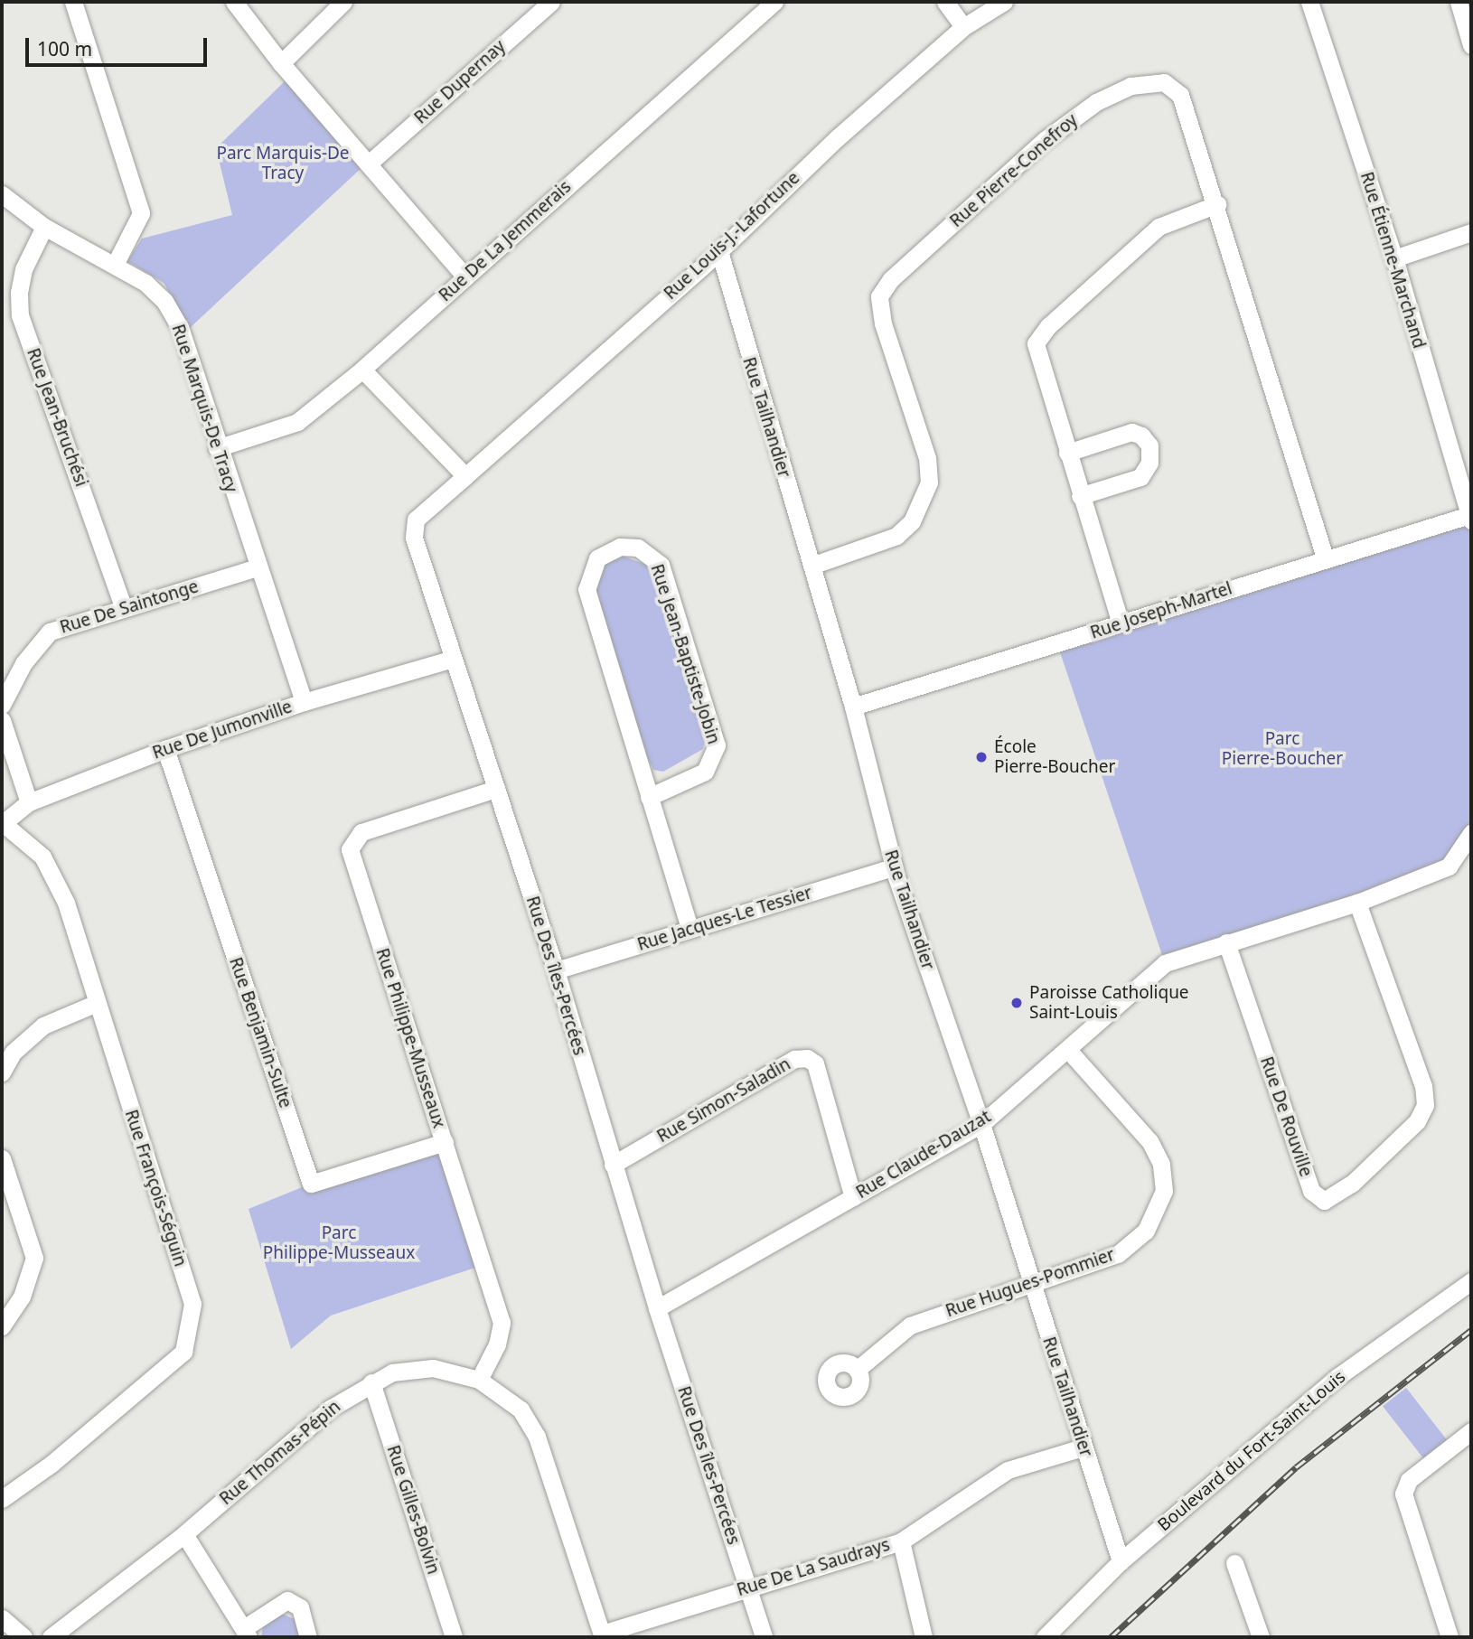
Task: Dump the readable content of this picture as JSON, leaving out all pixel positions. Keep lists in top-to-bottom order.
{
  "streets": {
    "street": [
      "Rue Dupernay",
      "Rue Pierre-Conefroy",
      "Rue Louis-J.-Lafortune",
      "Rue De La Jemmerais",
      "Rue Étienne-Marchand",
      "Rue Marquis-De Tracy",
      "Rue Jean-Bruchési",
      "Rue Tailhandier",
      "Rue De Saintonge",
      "Rue Joseph-Martel",
      "Rue Jean-Baptiste-Jobin",
      "Rue De Jumonville",
      "Rue Jacques-Le Tessier",
      "Rue Des îles-Percées",
      "Rue Benjamin-Sulte",
      "Rue Philippe-Musseaux",
      "Rue Simon-Saladin",
      "Rue De Rouville",
      "Rue Claude-Dauzat",
      "Rue François-Séguin",
      "Rue Hugues-Pommier",
      "Boulevard du Fort-Saint-Louis",
      "Rue Thomas-Pépin",
      "Rue Gilles-Bolvin",
      "Rue De La Saudrays"
    ]
  },
  "crossings": [
    ["Rue Pierre-Conefroy", "Rue Tailhandier"],
    ["Rue Pierre-Conefroy", "Rue Joseph-Martel"],
    ["Rue Louis-J.-Lafortune", "Rue Tailhandier"],
    ["Rue Louis-J.-Lafortune", "Rue Des îles-Percées"],
    ["Rue De La Jemmerais", "Rue Marquis-De Tracy"],
    ["Rue Étienne-Marchand", "Rue Joseph-Martel"],
    ["Rue Marquis-De Tracy", "Rue Jean-Bruchési"],
    ["Rue Marquis-De Tracy", "Rue De Saintonge"],
    ["Rue Marquis-De Tracy", "Rue De Jumonville"],
    ["Rue Jean-Bruchési", "Rue De Saintonge"],
    ["Rue Tailhandier", "Rue Joseph-Martel"],
    ["Rue Tailhandier", "Rue Jacques-Le Tessier"],
    ["Rue Tailhandier", "Rue Claude-Dauzat"],
    ["Rue Tailhandier", "Rue Hugues-Pommier"],
    ["Rue Tailhandier", "Boulevard du Fort-Saint-Louis"],
    ["Rue Tailhandier", "Rue De La Saudrays"],
    ["Rue Jean-Baptiste-Jobin", "Rue Jacques-Le Tessier"],
    ["Rue De Jumonville", "Rue Des îles-Percées"],
    ["Rue De Jumonville", "Rue Benjamin-Sulte"],
    ["Rue De Jumonville", "Rue François-Séguin"],
    ["Rue Jacques-Le Tessier", "Rue Des îles-Percées"],
    ["Rue Des îles-Percées", "Rue Philippe-Musseaux"],
    ["Rue Des îles-Percées", "Rue Simon-Saladin"],
    ["Rue Des îles-Percées", "Rue Claude-Dauzat"],
    ["Rue Des îles-Percées", "Rue De La Saudrays"],
    ["Rue Benjamin-Sulte", "Rue Philippe-Musseaux"],
    ["Rue Philippe-Musseaux", "Rue Thomas-Pépin"],
    ["Rue Simon-Saladin", "Rue Claude-Dauzat"],
    ["Rue De Rouville", "Rue Claude-Dauzat"],
    ["Rue Claude-Dauzat", "Rue Hugues-Pommier"],
    ["Rue Thomas-Pépin", "Rue Gilles-Bolvin"],
    ["Rue Thomas-Pépin", "Rue De La Saudrays"]
  ],
  "parks": ["Parc Marquis-De Tracy", "Parc Pierre-Boucher", "Parc Philippe-Musseaux"],
  "places": ["École Pierre-Boucher", "Paroisse Catholique Saint-Louis"],
  "scale_bar": "100 m"
}
